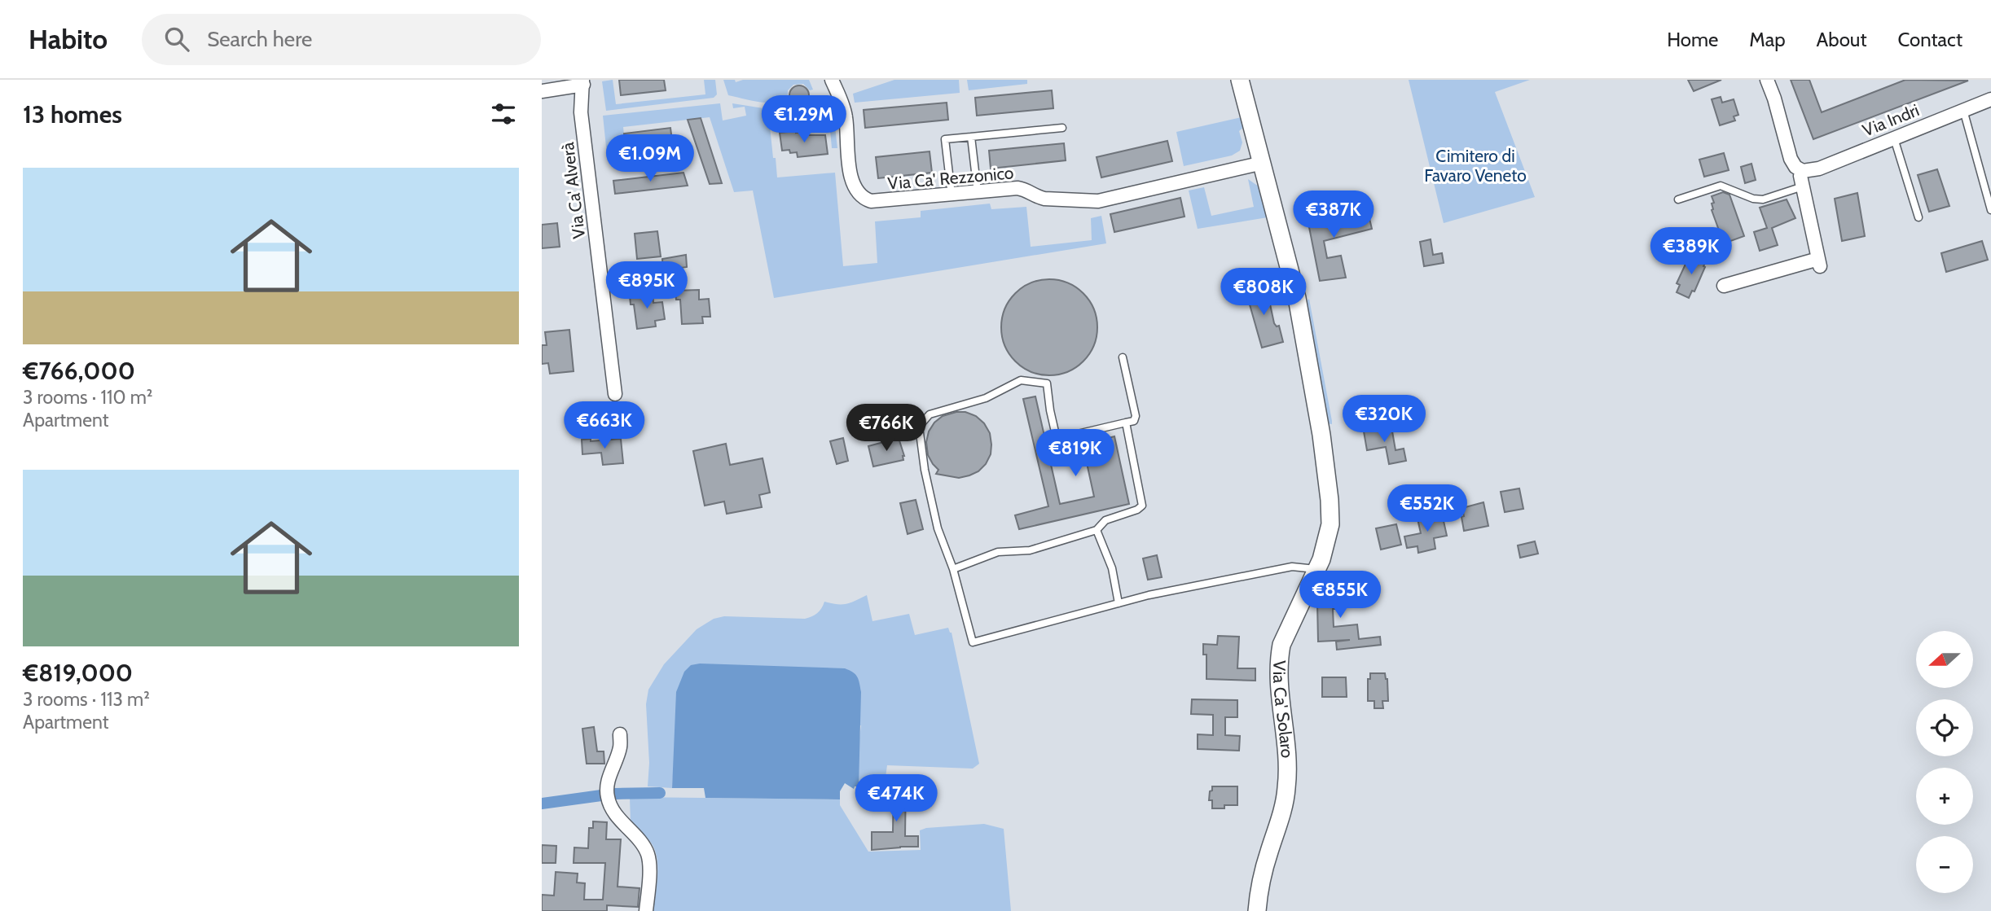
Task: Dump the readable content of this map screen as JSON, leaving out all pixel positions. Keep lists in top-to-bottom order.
{
  "streets": {
    "street": [
      "Via Indri",
      "Via Ca' Rezzonico",
      "Via Ca' Alverà",
      "Via Ca' Solaro"
    ]
  },
  "crossings": [
    ["Via Ca' Rezzonico", "Via Ca' Solaro"]
  ],
  "parks": ["Cimitero di Favaro Veneto"],
  "north": "left",
  "page": {
    "header": "Habito",
    "search": "Search here",
    "nav": [
      "Home",
      "Map",
      "About",
      "Contact"
    ],
    "heading": "13 homes",
    "price": [
      "€1.29M",
      "€1.09M",
      "€387K",
      "€389K",
      "€895K",
      "€808K",
      "€320K",
      "€663K",
      "€766K",
      "€819K",
      "€552K",
      "€855K",
      "€474K"
    ],
    "list": [
      {
        "name": "€766,000",
        "note": "3 rooms · 110 m² · Apartment"
      },
      {
        "name": "€819,000",
        "note": "3 rooms · 113 m² · Apartment"
      }
    ],
    "map_buttons": ["+", "−"]
  }
}
